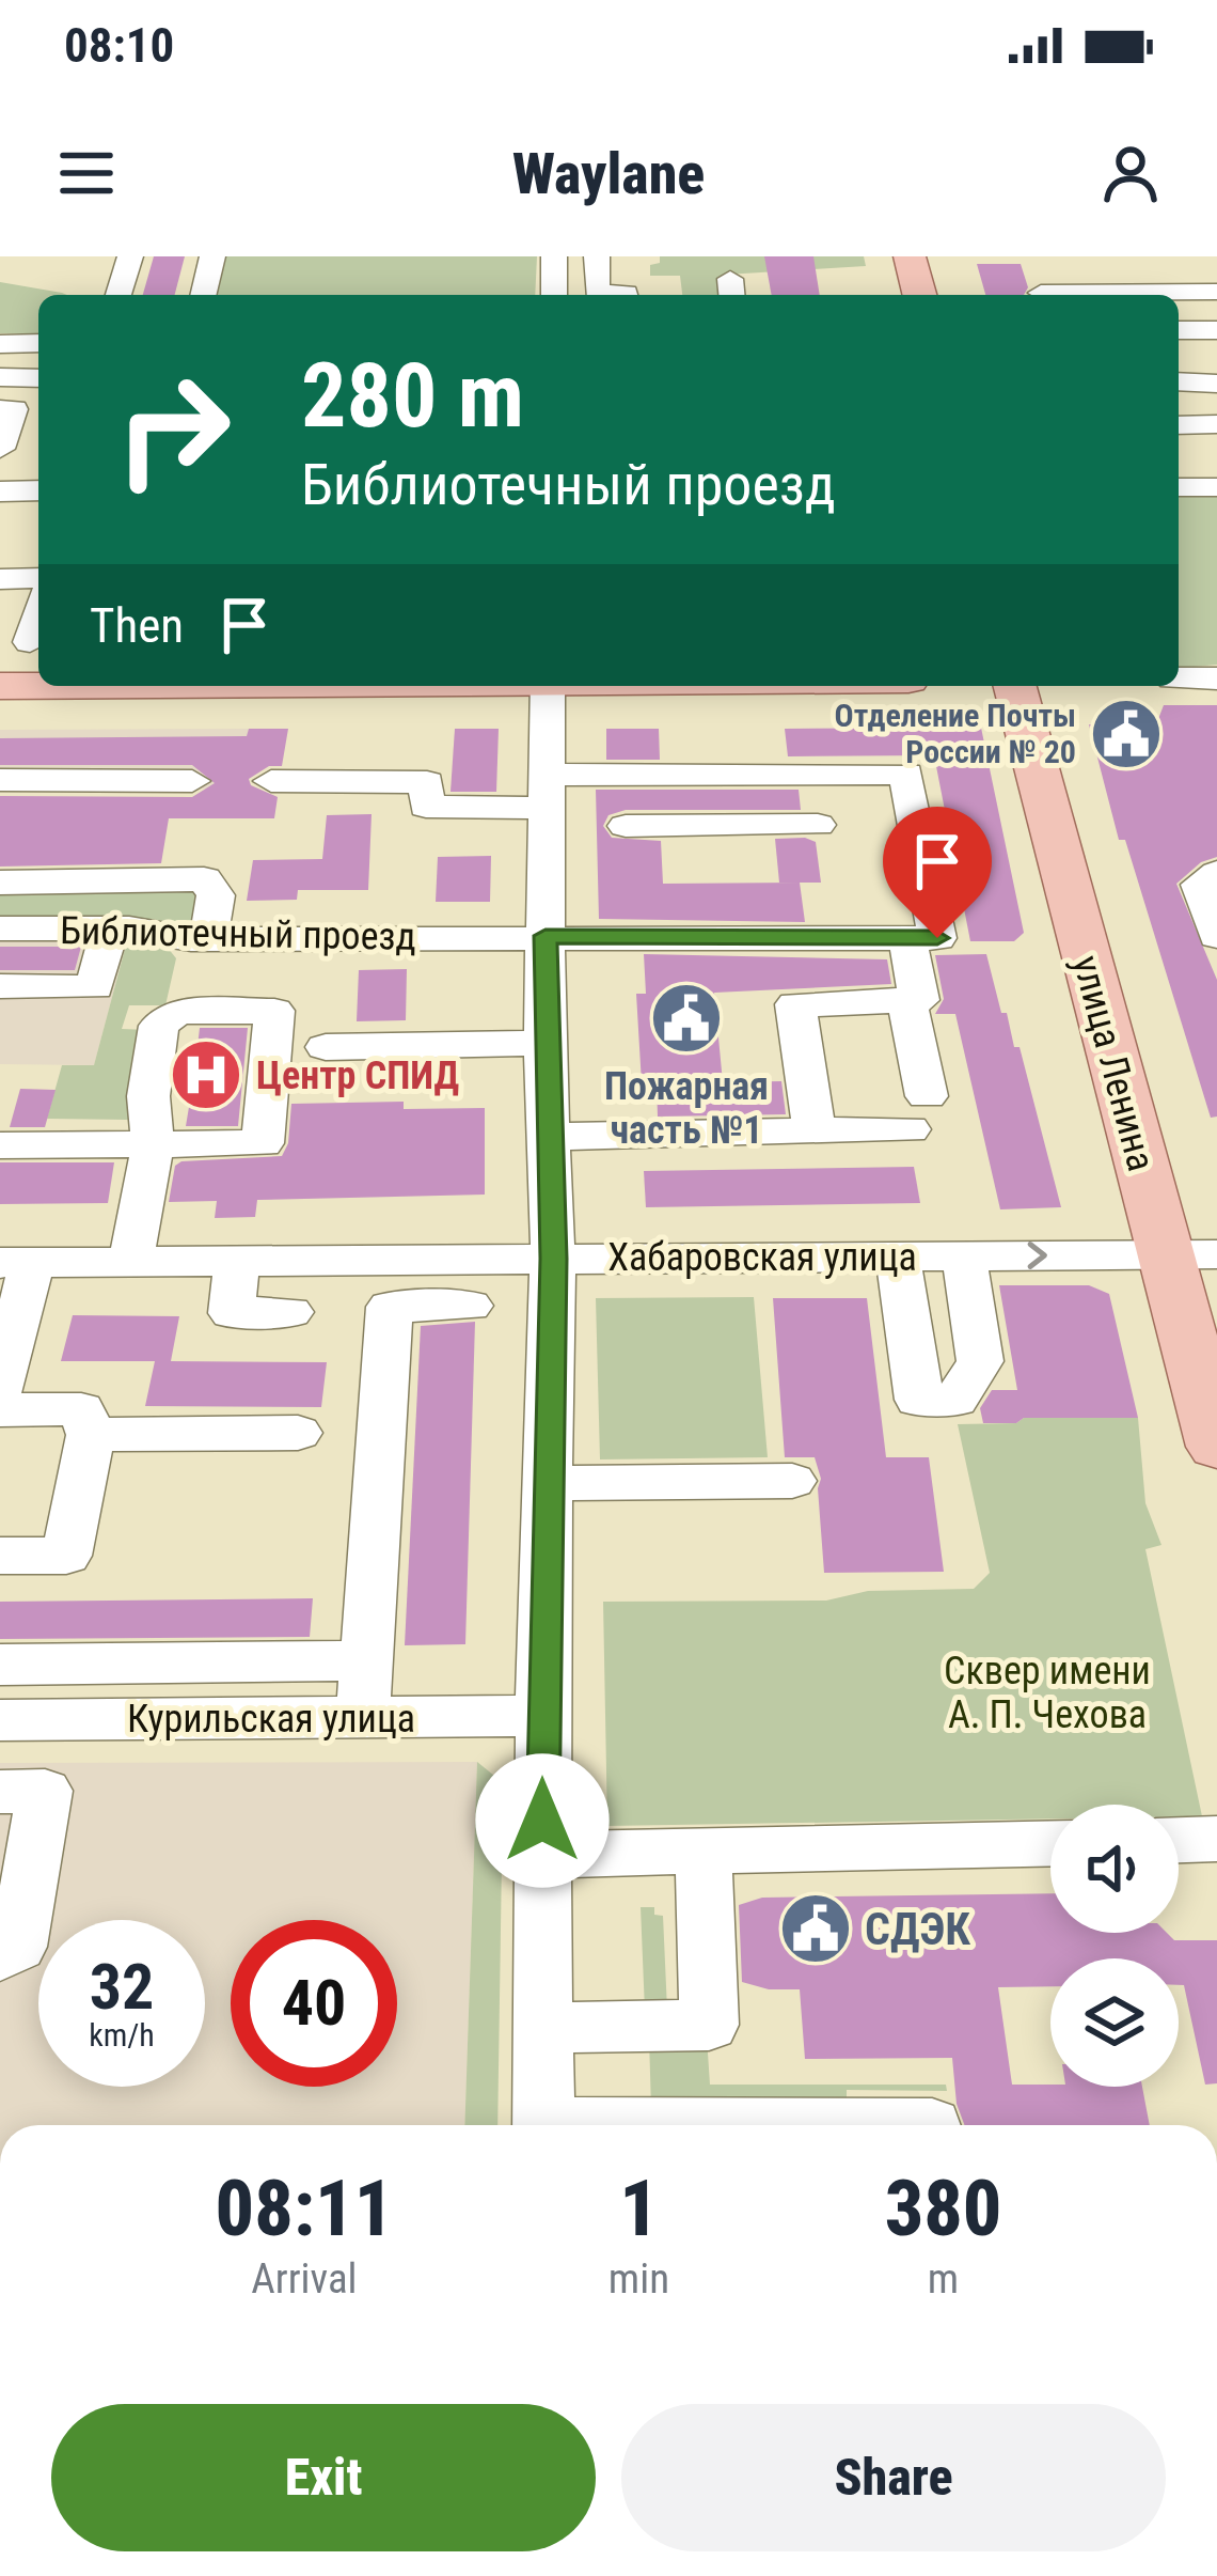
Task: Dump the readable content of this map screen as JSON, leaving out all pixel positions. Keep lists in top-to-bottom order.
{
  "streets": {
    "main road": ["улица Ленина"],
    "street": ["Библиотечный проезд", "Хабаровская улица", "Курильская улица"]
  },
  "crossings": [
    ["улица Ленина", "Хабаровская улица"]
  ],
  "parks": ["Сквер имени А. П. Чехова"],
  "places": {
    "public building": ["Отделение Почты России № 20", "Пожарная часть №1", "СДЭК"],
    "hospital": ["Центр СПИД"]
  },
  "page": {
    "status": "08:10",
    "header": "Waylane",
    "turn": ["280 m", "Библиотечный проезд"],
    "then": "Then",
    "speed": "32 km/h",
    "limit": "40",
    "eta": [
      "08:11",
      "Arrival",
      "1",
      "min",
      "380",
      "m"
    ],
    "buttons": ["Exit", "Share"]
  }
}
